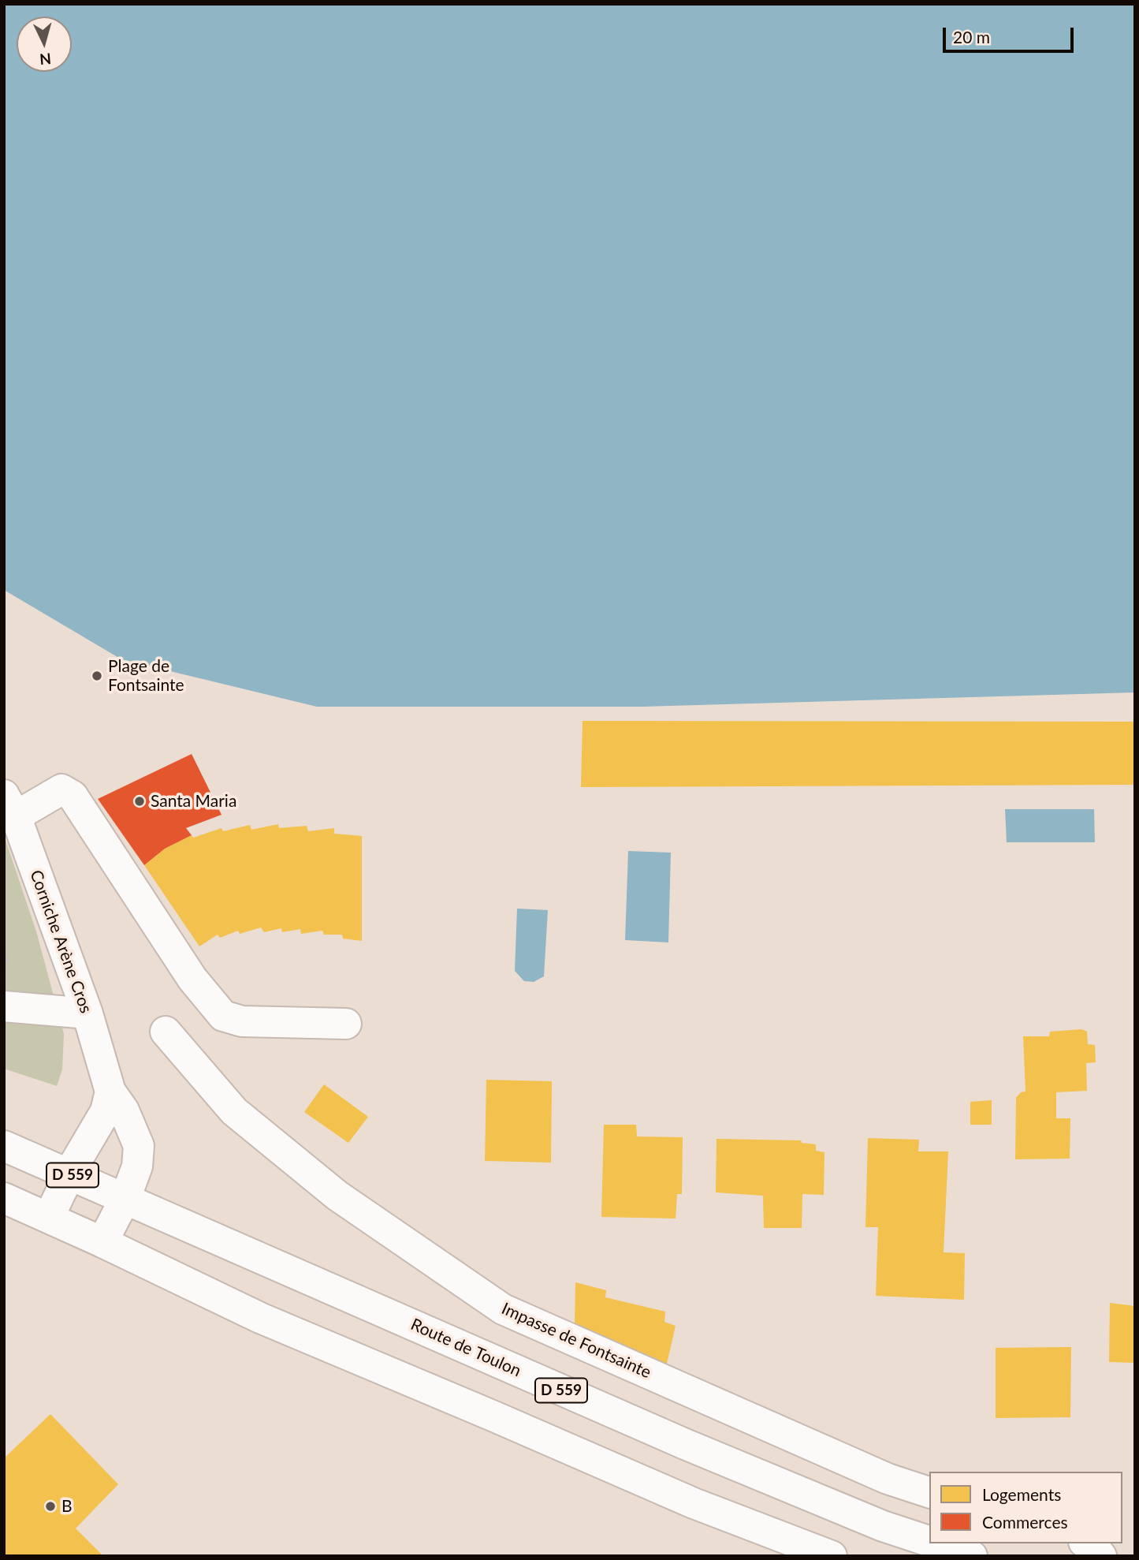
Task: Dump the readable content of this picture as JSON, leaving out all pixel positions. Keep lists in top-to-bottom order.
{
  "streets": {
    "main road": [
      "Corniche Arène Cros",
      "D 559",
      "Impasse de Fontsainte",
      "Route de Toulon"
    ]
  },
  "crossings": [
    ["Corniche Arène Cros", "D 559"],
    ["Corniche Arène Cros", "Route de Toulon"],
    ["D 559", "Route de Toulon"]
  ],
  "places": ["Plage de Fontsainte", "Santa Maria", "B"],
  "legend": ["Logements", "Commerces"],
  "scale_bar": "20 m",
  "north": "bottom"
}
